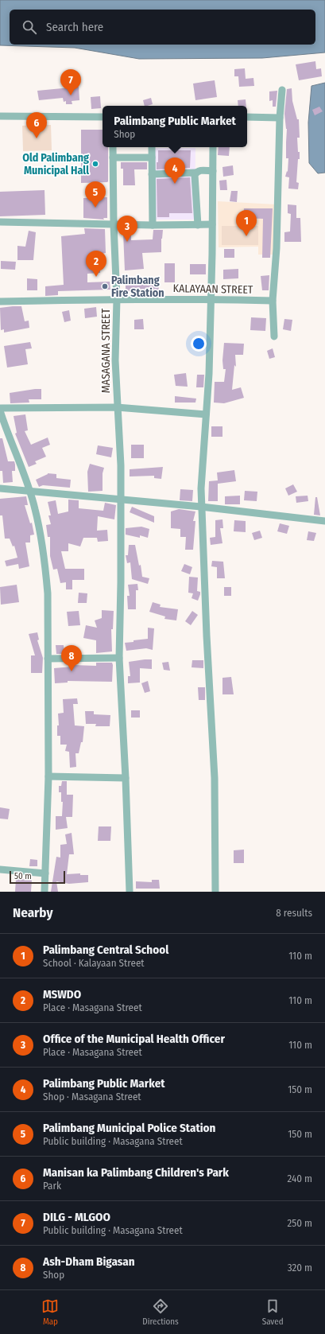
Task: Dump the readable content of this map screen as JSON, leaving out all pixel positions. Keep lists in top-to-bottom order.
{
  "streets": {
    "street": ["KALAYAAN STREET", "MASAGANA STREET"]
  },
  "crossings": [
    ["KALAYAAN STREET", "MASAGANA STREET"]
  ],
  "places": ["Old Palimbang Municipal Hall", "Palimbang Fire Station"],
  "scale_bar": "50 m",
  "page": {
    "search": "Search here",
    "pins": [
      "7",
      "6",
      "4",
      "5",
      "1",
      "3",
      "2",
      "8"
    ],
    "popup": ["Palimbang Public Market", "Shop"],
    "scale": "50 m",
    "heading": ["Nearby", "8 results"],
    "list": [
      {
        "mark": "1",
        "name": "Palimbang Central School",
        "note": "School · Kalayaan Street",
        "value": "110 m"
      },
      {
        "mark": "2",
        "name": "MSWDO",
        "note": "Place · Masagana Street",
        "value": "110 m"
      },
      {
        "mark": "3",
        "name": "Office of the Municipal Health Officer",
        "note": "Place · Masagana Street",
        "value": "110 m"
      },
      {
        "mark": "4",
        "name": "Palimbang Public Market",
        "note": "Shop · Masagana Street",
        "value": "150 m"
      },
      {
        "mark": "5",
        "name": "Palimbang Municipal Police Station",
        "note": "Public building · Masagana Street",
        "value": "150 m"
      },
      {
        "mark": "6",
        "name": "Manisan ka Palimbang Children's Park",
        "note": "Park",
        "value": "240 m"
      },
      {
        "mark": "7",
        "name": "DILG - MLGOO",
        "note": "Public building · Masagana Street",
        "value": "250 m"
      },
      {
        "mark": "8",
        "name": "Ash-Dham Bigasan",
        "note": "Shop",
        "value": "320 m"
      }
    ],
    "nav": ["Map", "Directions", "Saved"]
  }
}
